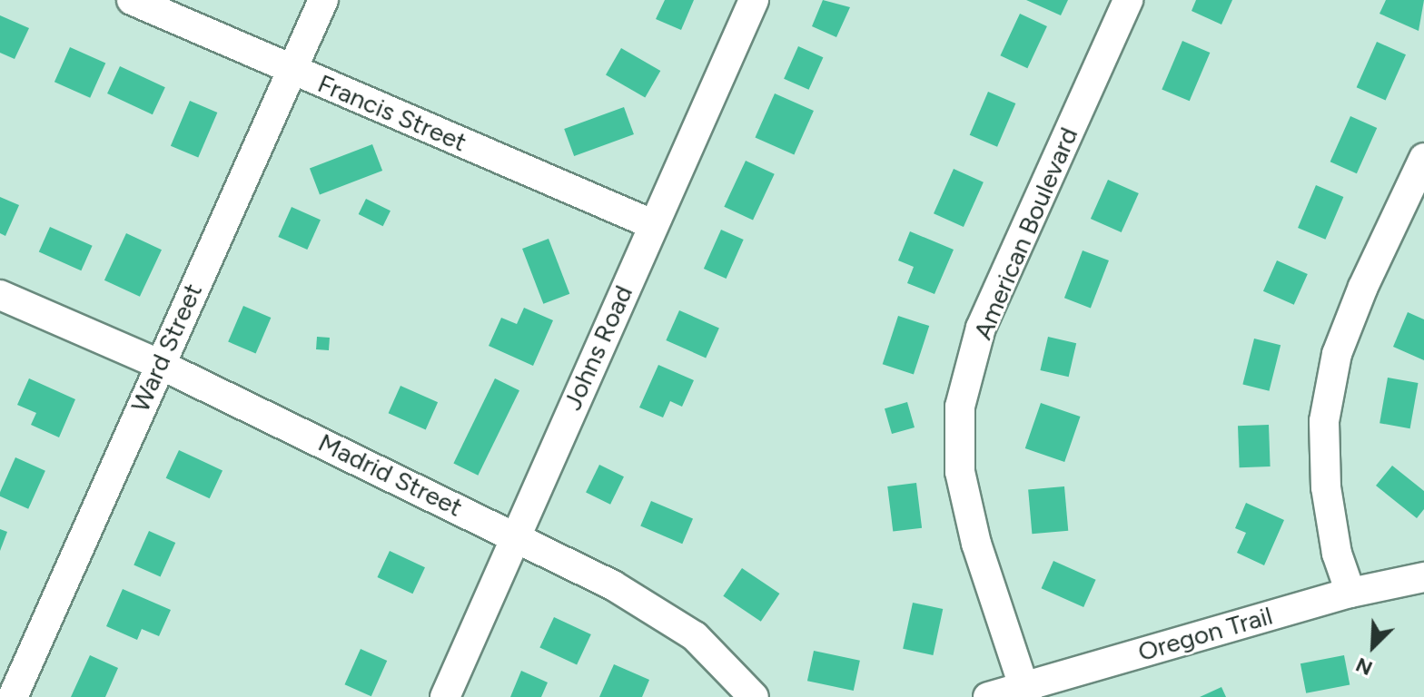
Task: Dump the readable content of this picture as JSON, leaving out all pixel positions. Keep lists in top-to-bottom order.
{
  "streets": {
    "street": [
      "Francis Street",
      "American Boulevard",
      "Ward Street",
      "Johns Road",
      "Madrid Street",
      "Oregon Trail"
    ]
  },
  "crossings": [
    ["Francis Street", "Ward Street"],
    ["Francis Street", "Johns Road"],
    ["American Boulevard", "Oregon Trail"],
    ["Ward Street", "Madrid Street"],
    ["Johns Road", "Madrid Street"]
  ],
  "north": "bottom left"
}
